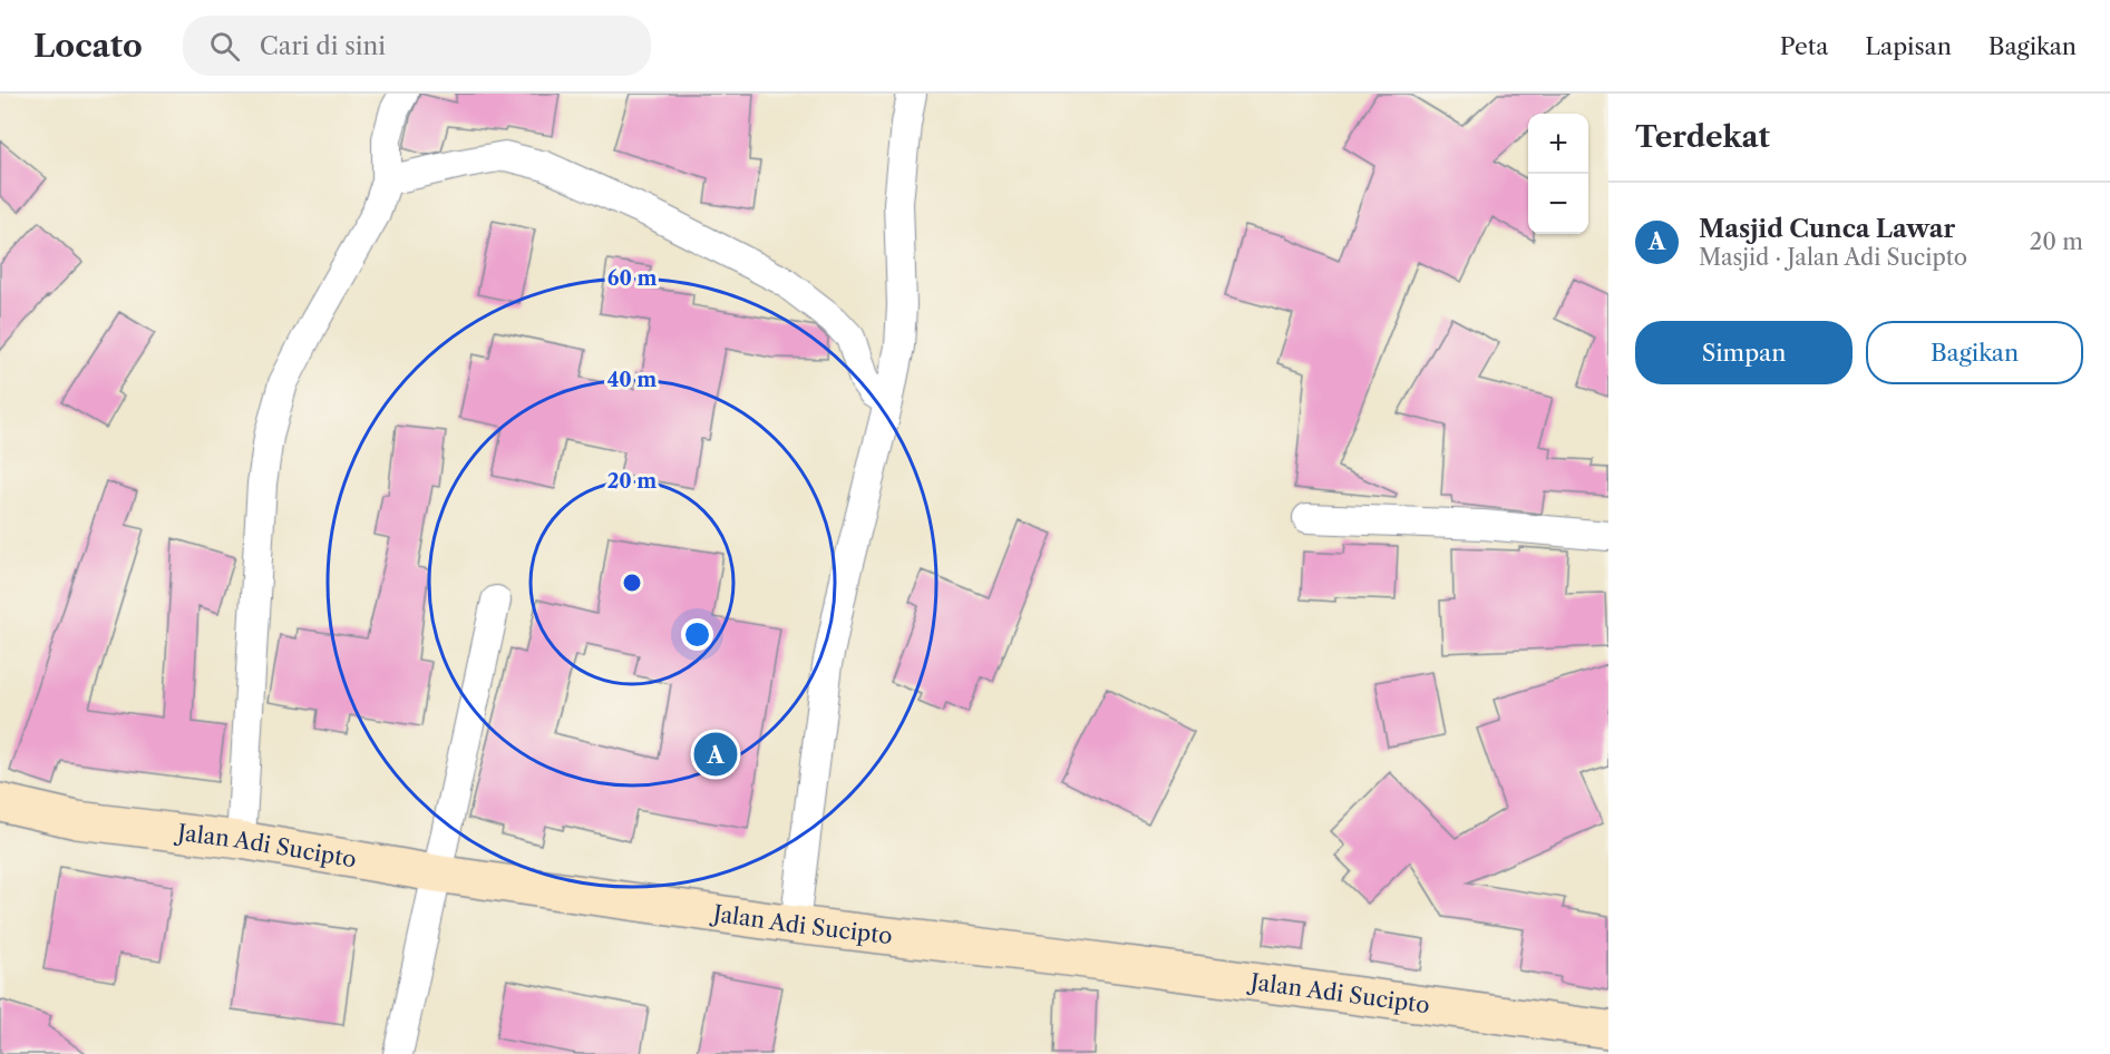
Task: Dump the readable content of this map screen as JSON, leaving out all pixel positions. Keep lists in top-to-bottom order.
{
  "streets": {
    "street": ["Jalan Adi Sucipto"]
  },
  "page": {
    "header": "Locato",
    "search": "Cari di sini",
    "nav": ["Peta", "Lapisan", "Bagikan"],
    "heading": "Terdekat",
    "map_buttons": ["+", "−"],
    "list": [
      {
        "mark": "A",
        "name": "Masjid Cunca Lawar",
        "note": "Masjid · Jalan Adi Sucipto",
        "value": "20 m"
      }
    ],
    "buttons": ["Simpan", "Bagikan"],
    "pins": "A"
  },
  "rings": ["60 m", "40 m", "20 m"]
}
